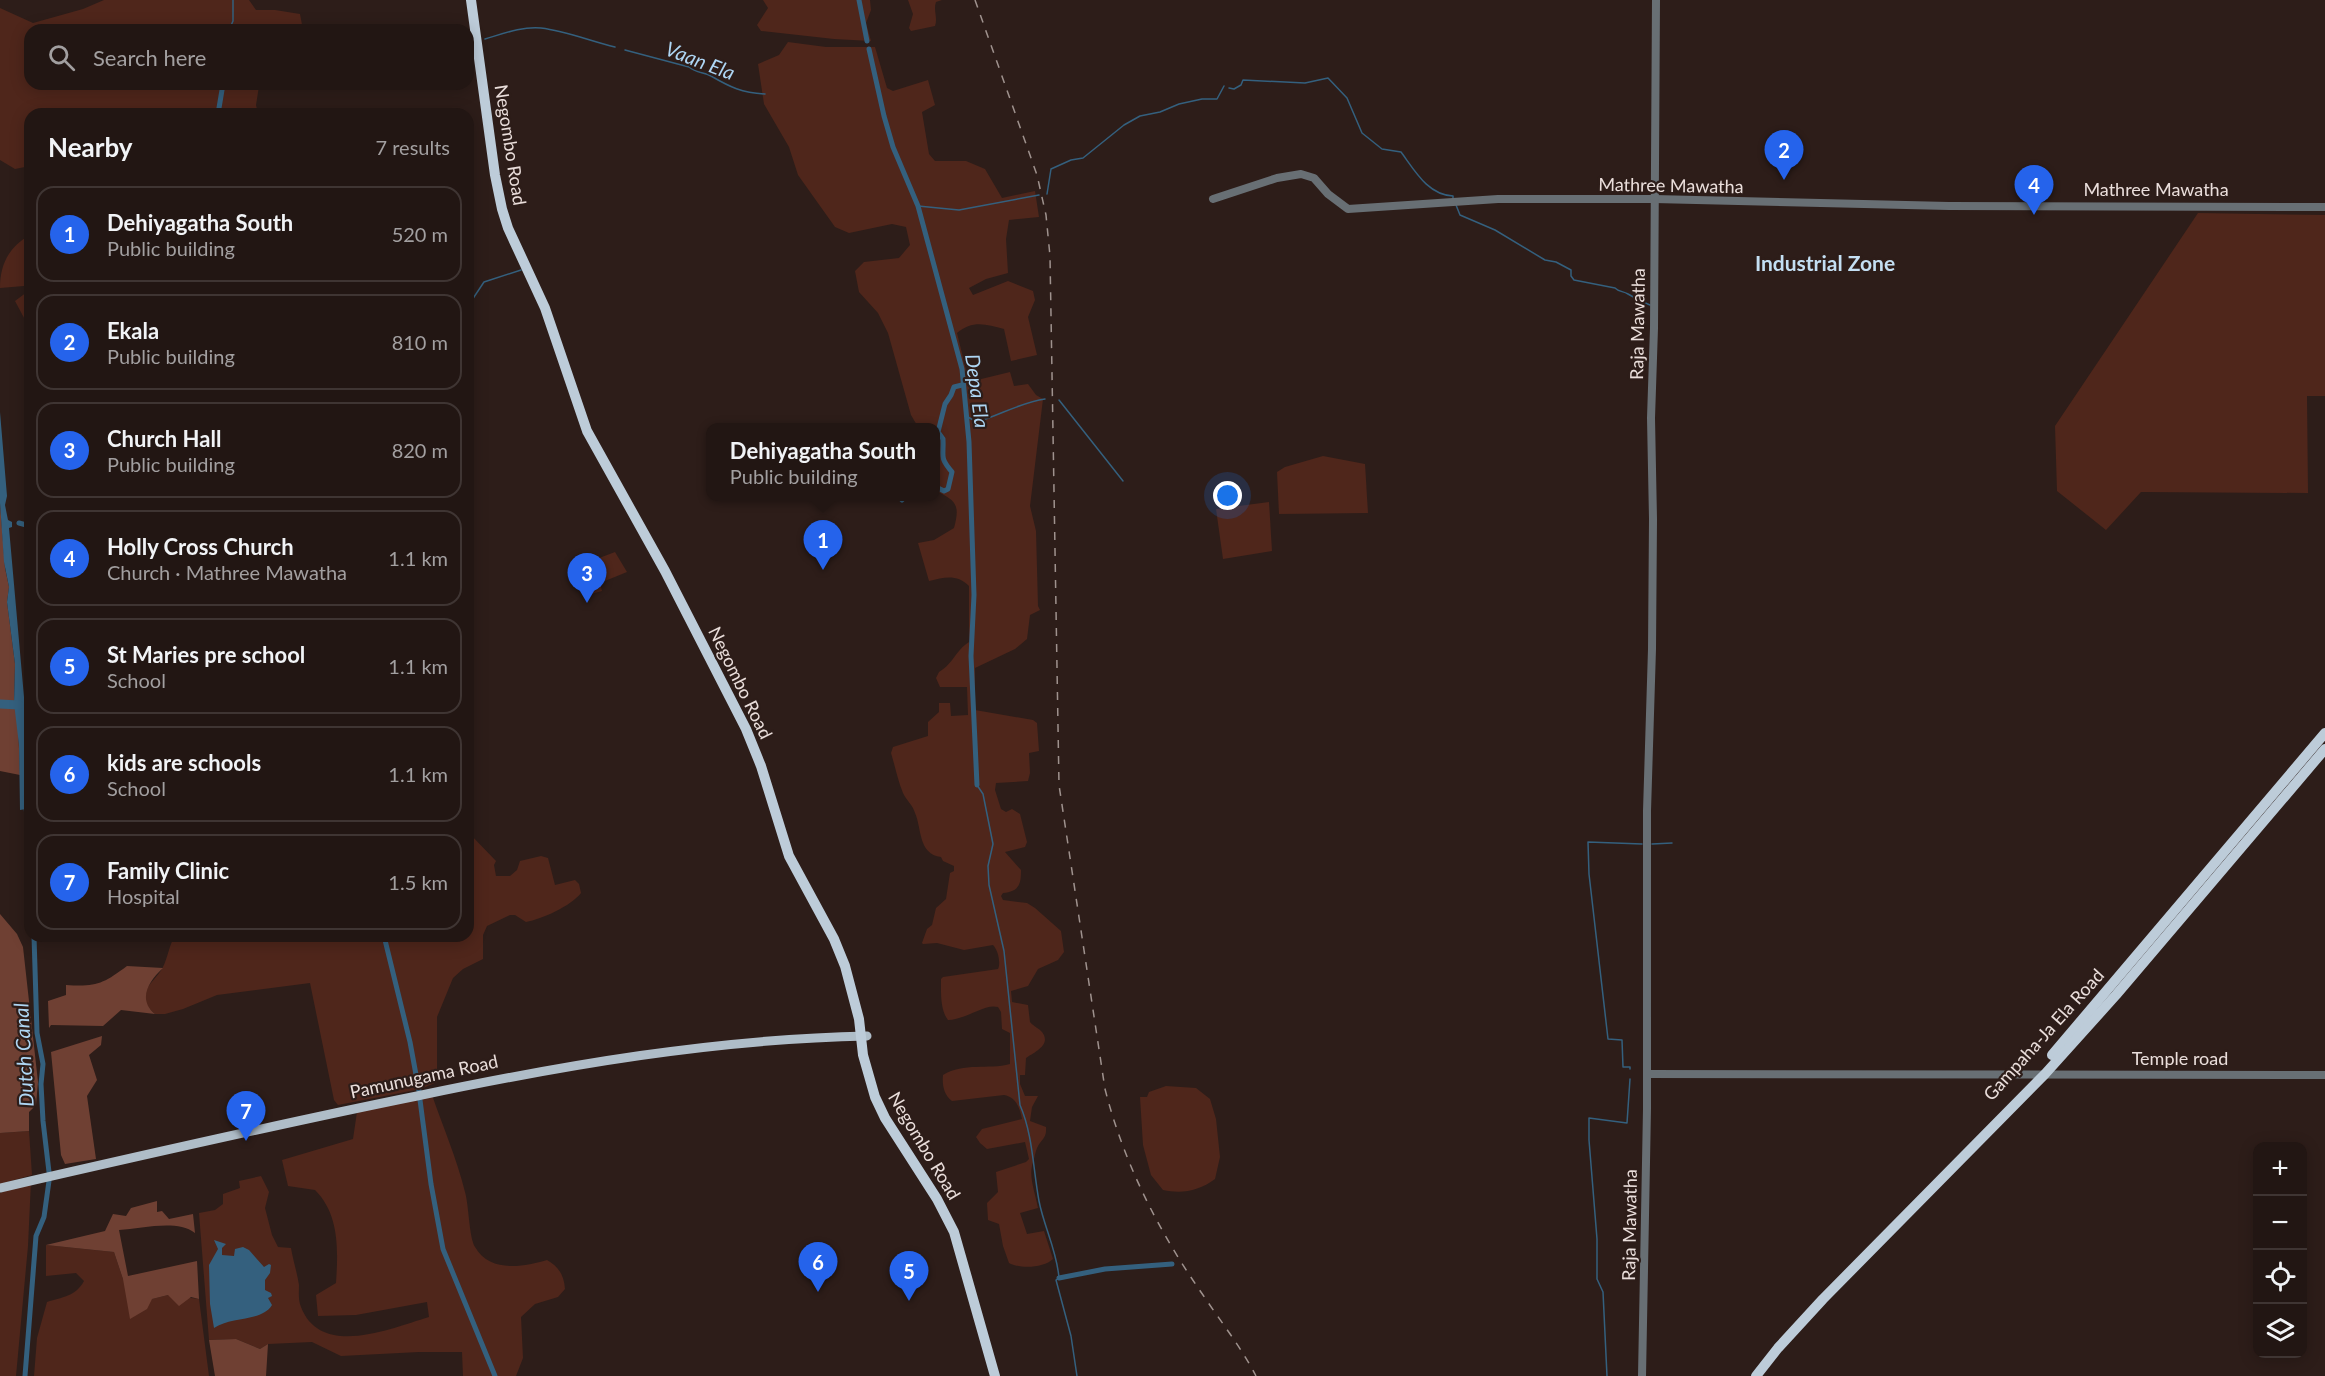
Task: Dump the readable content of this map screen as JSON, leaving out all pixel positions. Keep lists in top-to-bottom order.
{
  "streets": {
    "highway": ["Negombo Road", "Gampaha-Ja Ela Road"],
    "main road": ["Pamunugama Road"],
    "street": ["Mathree Mawatha", "Raja Mawatha", "Temple road"]
  },
  "crossings": [
    ["Negombo Road", "Pamunugama Road"],
    ["Mathree Mawatha", "Raja Mawatha"],
    ["Raja Mawatha", "Temple road"],
    ["Gampaha-Ja Ela Road", "Temple road"]
  ],
  "districts": ["Industrial Zone"],
  "water": ["Vaan Ela", "Depa Ela", "Dutch Canal"],
  "page": {
    "search": "Search here",
    "heading": ["Nearby", "7 results"],
    "pins": [
      "2",
      "4",
      "1",
      "3",
      "7",
      "6",
      "5"
    ],
    "list": [
      {
        "mark": "1",
        "name": "Dehiyagatha South",
        "note": "Public building",
        "value": "520 m"
      },
      {
        "mark": "2",
        "name": "Ekala",
        "note": "Public building",
        "value": "810 m"
      },
      {
        "mark": "3",
        "name": "Church Hall",
        "note": "Public building",
        "value": "820 m"
      },
      {
        "mark": "4",
        "name": "Holly Cross Church",
        "note": "Church · Mathree Mawatha",
        "value": "1.1 km"
      },
      {
        "mark": "5",
        "name": "St Maries pre school",
        "note": "School",
        "value": "1.1 km"
      },
      {
        "mark": "6",
        "name": "kids are schools",
        "note": "School",
        "value": "1.1 km"
      },
      {
        "mark": "7",
        "name": "Family Clinic",
        "note": "Hospital",
        "value": "1.5 km"
      }
    ],
    "popup": ["Dehiyagatha South", "Public building"],
    "map_buttons": ["+", "−"]
  }
}
